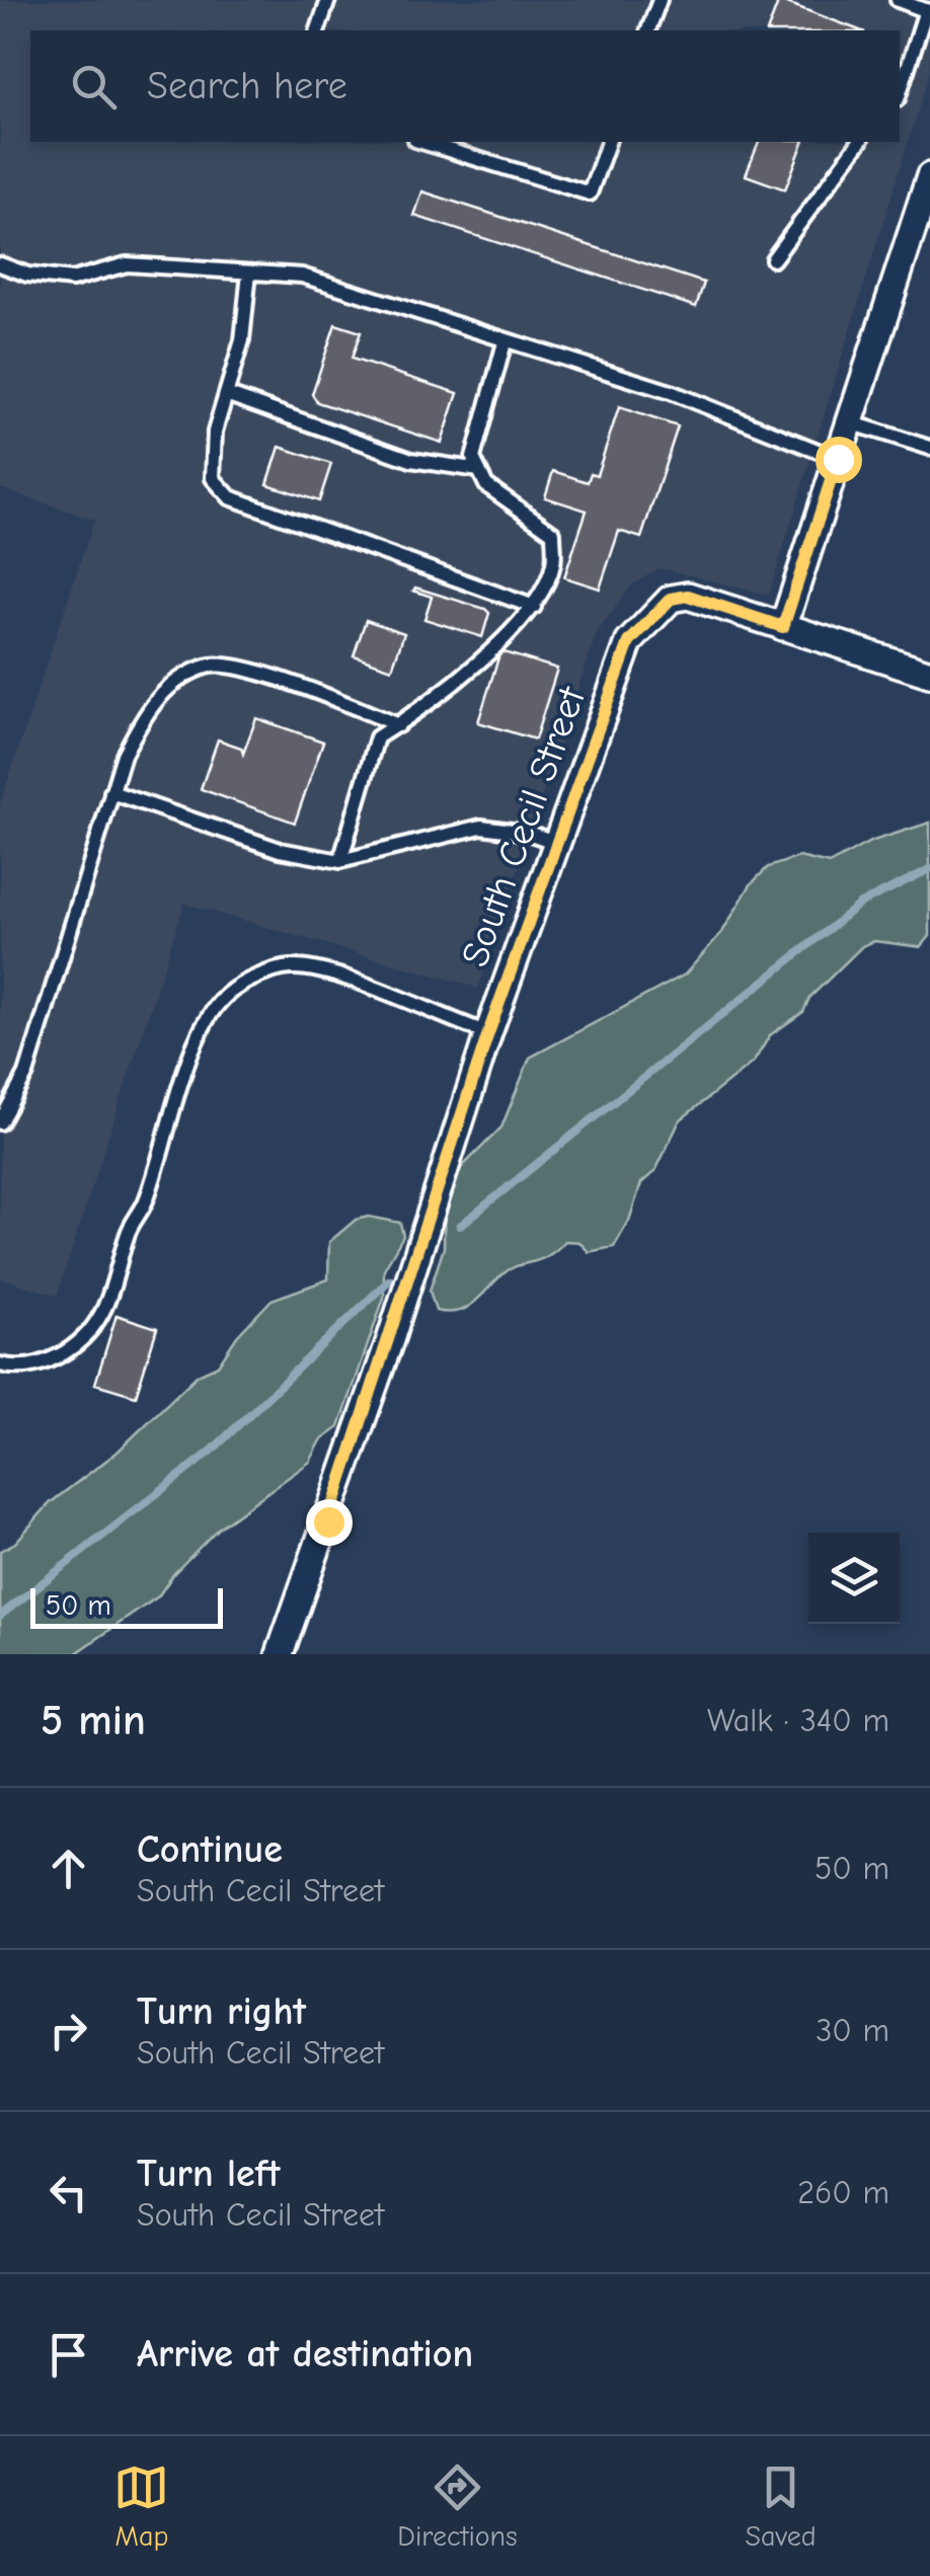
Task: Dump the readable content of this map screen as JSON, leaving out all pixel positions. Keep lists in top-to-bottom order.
{
  "streets": {
    "street": ["South Cecil Street"]
  },
  "scale_bar": "50 m",
  "page": {
    "search": "Search here",
    "scale": "50 m",
    "heading": ["5 min", "Walk · 340 m"],
    "list": [
      ["Continue", "South Cecil Street", "50 m"],
      ["Turn right", "South Cecil Street", "30 m"],
      ["Turn left", "South Cecil Street", "260 m"],
      "Arrive at destination"
    ],
    "nav": ["Map", "Directions", "Saved"]
  }
}
